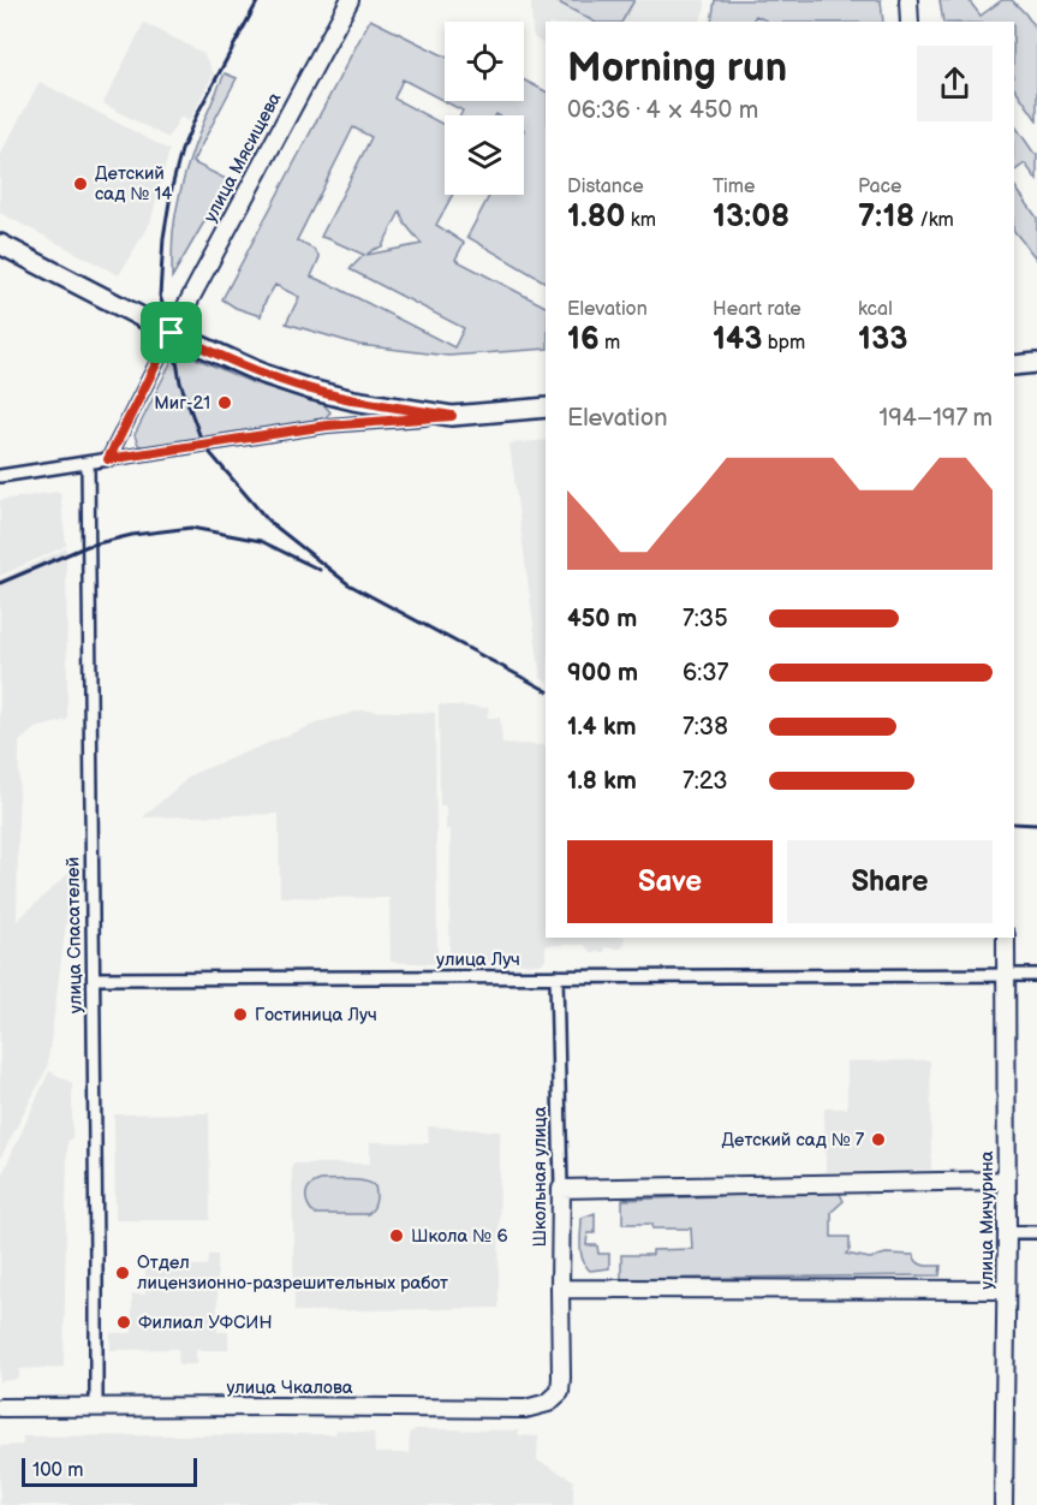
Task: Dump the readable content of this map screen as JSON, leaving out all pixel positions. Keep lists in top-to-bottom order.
{
  "streets": {
    "street": [
      "улица Мясищева",
      "улица Спасателей",
      "улица Луч",
      "Школьная улица",
      "улица Мичурина",
      "улица Чкалова"
    ]
  },
  "crossings": [
    ["улица Спасателей", "улица Луч"],
    ["улица Спасателей", "улица Чкалова"],
    ["улица Луч", "Школьная улица"],
    ["улица Луч", "улица Мичурина"],
    ["Школьная улица", "улица Чкалова"]
  ],
  "places": [
    "Детский сад № 14",
    "Миг-21",
    "Гостиница Луч",
    "Детский сад № 7",
    "Школа № 6",
    "Отдел лицензионно-разрешительных работ",
    "Филиал УФСИН"
  ],
  "scale_bar": "100 m",
  "page": {
    "heading": ["Morning run", "06:36 · 4 × 450 m"],
    "stats": [
      ["Distance", "1.80 km"],
      ["Time", "13:08"],
      ["Pace", "7:18 /km"],
      ["Elevation", "16 m"],
      ["Heart rate", "143 bpm"],
      ["kcal", "133"]
    ],
    "chart": ["Elevation", "194–197 m"],
    "list": [
      {
        "name": "450 m",
        "note": "7:35"
      },
      {
        "name": "900 m",
        "note": "6:37"
      },
      {
        "name": "1.4 km",
        "note": "7:38"
      },
      {
        "name": "1.8 km",
        "note": "7:23"
      }
    ],
    "buttons": ["Save", "Share"],
    "scale": "100 m"
  }
}
